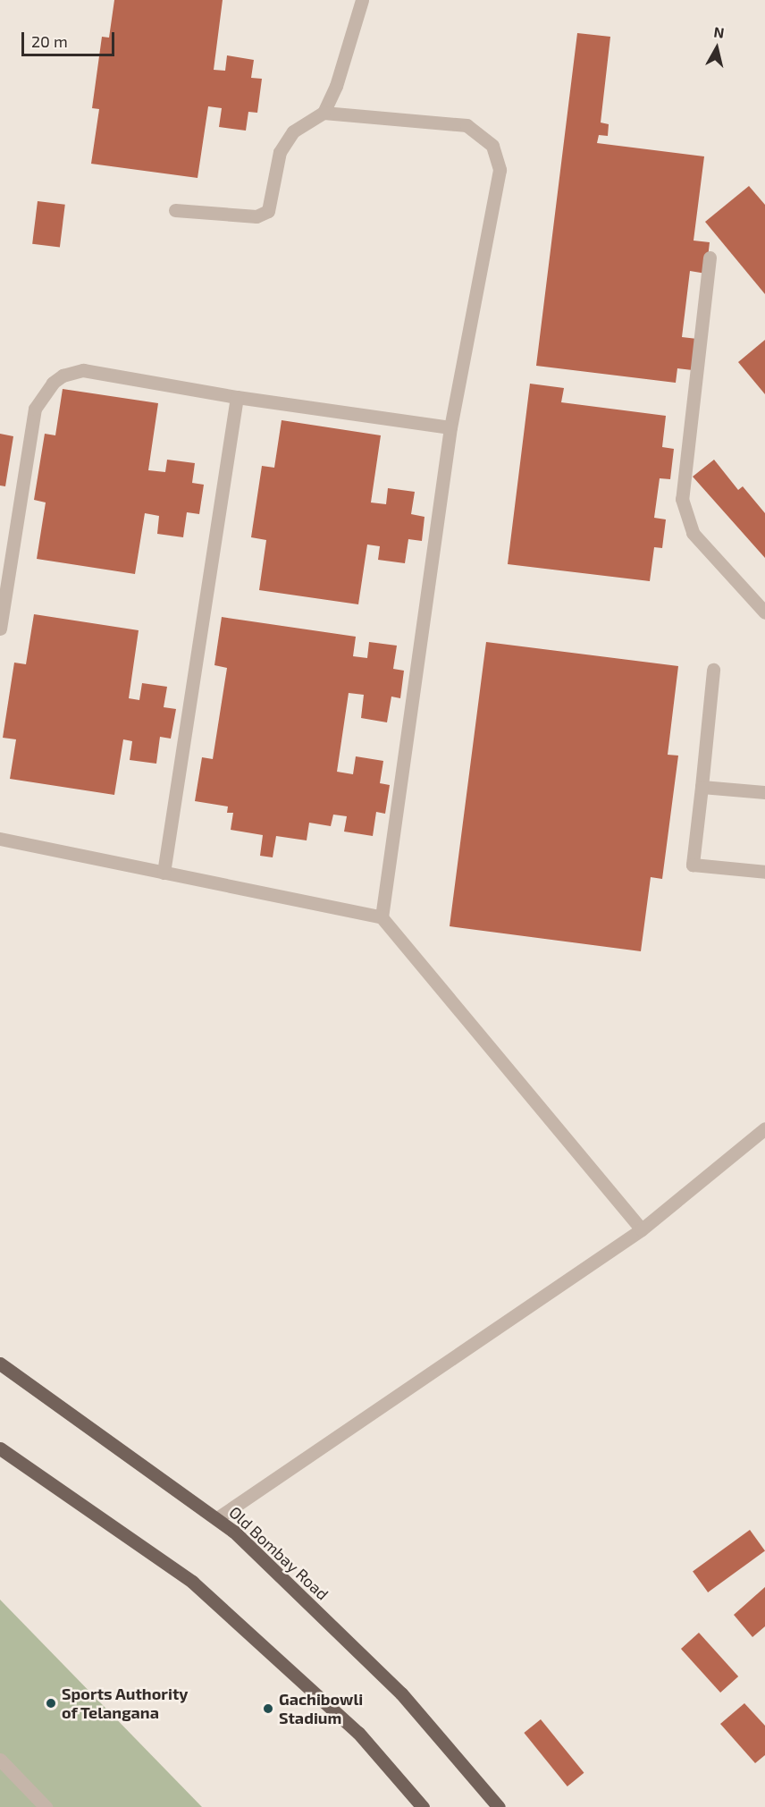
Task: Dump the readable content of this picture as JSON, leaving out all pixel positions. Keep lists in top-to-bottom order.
{
  "streets": {
    "main road": ["Old Bombay Road"]
  },
  "places": ["Sports Authority of Telangana", "Gachibowli Stadium"],
  "scale_bar": "20 m",
  "north": "top"
}
